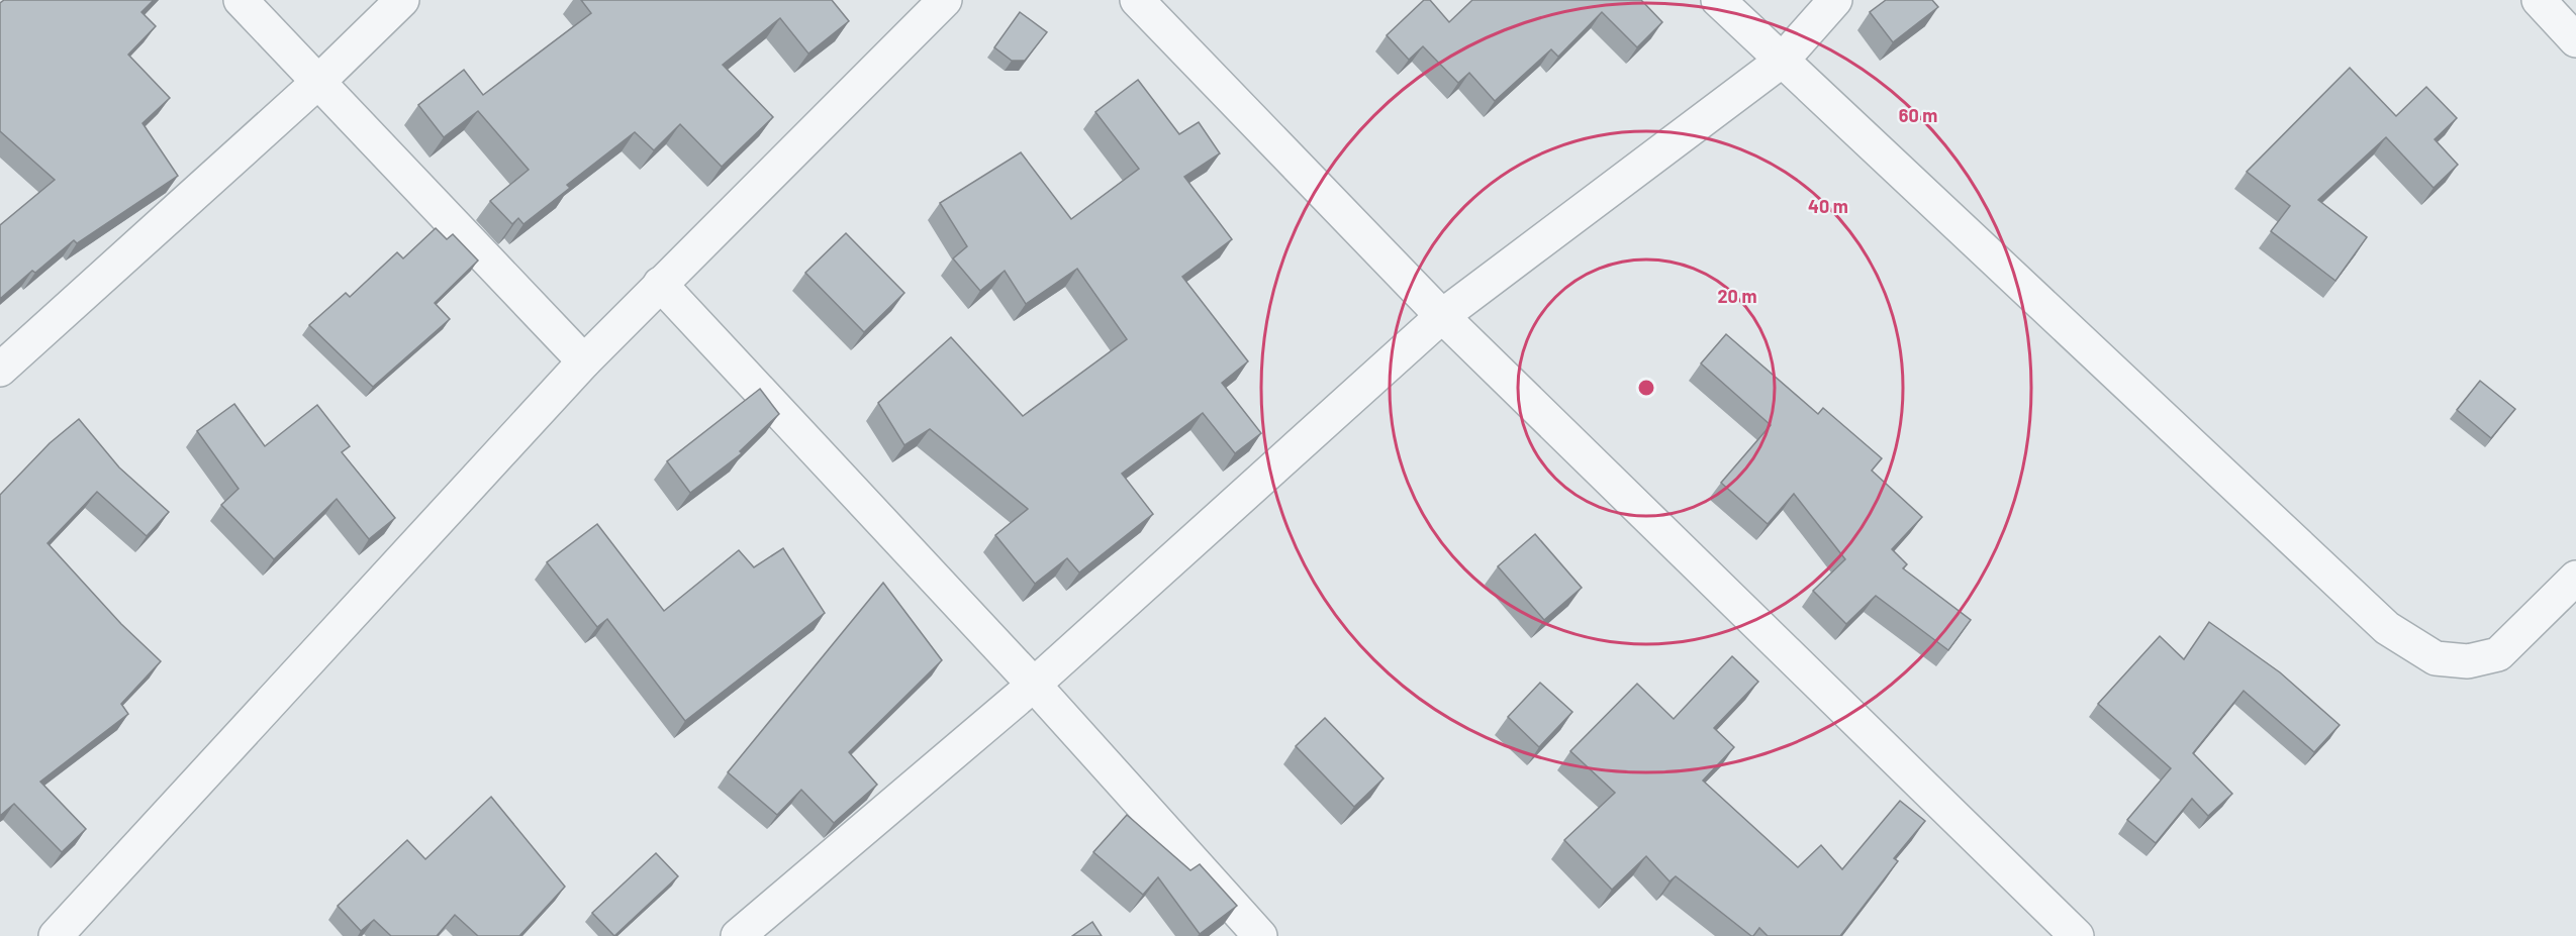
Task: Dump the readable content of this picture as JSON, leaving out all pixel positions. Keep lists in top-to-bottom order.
{
  "rings": ["60 m", "40 m", "20 m"]
}
